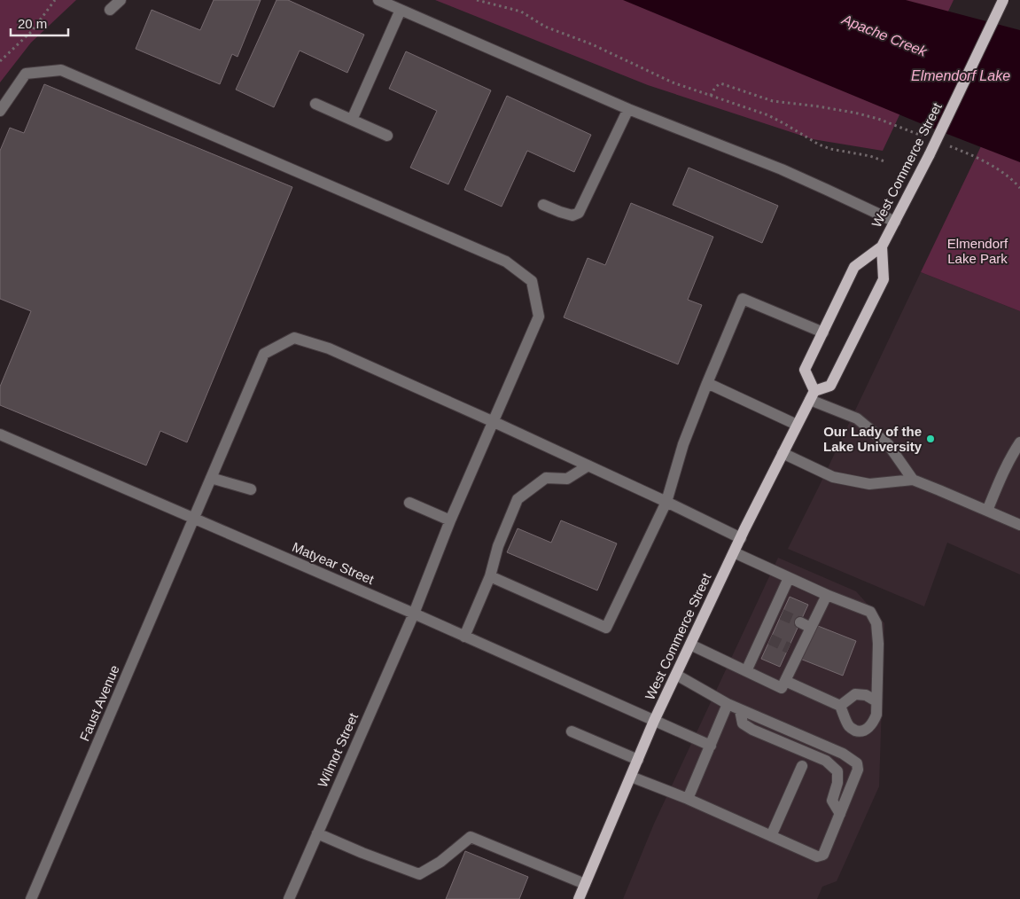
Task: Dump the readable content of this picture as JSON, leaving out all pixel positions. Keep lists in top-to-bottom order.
{
  "streets": {
    "main road": ["West Commerce Street"],
    "street": ["Matyear Street", "Faust Avenue", "Wilmot Street"]
  },
  "crossings": [
    ["West Commerce Street", "Matyear Street"],
    ["West Commerce Street", "Faust Avenue"],
    ["Matyear Street", "Faust Avenue"],
    ["Matyear Street", "Wilmot Street"],
    ["Faust Avenue", "Wilmot Street"]
  ],
  "water": ["Apache Creek", "Elmendorf Lake"],
  "parks": ["Elmendorf Lake Park"],
  "places": ["Our Lady of the Lake University"],
  "scale_bar": "20 m"
}
